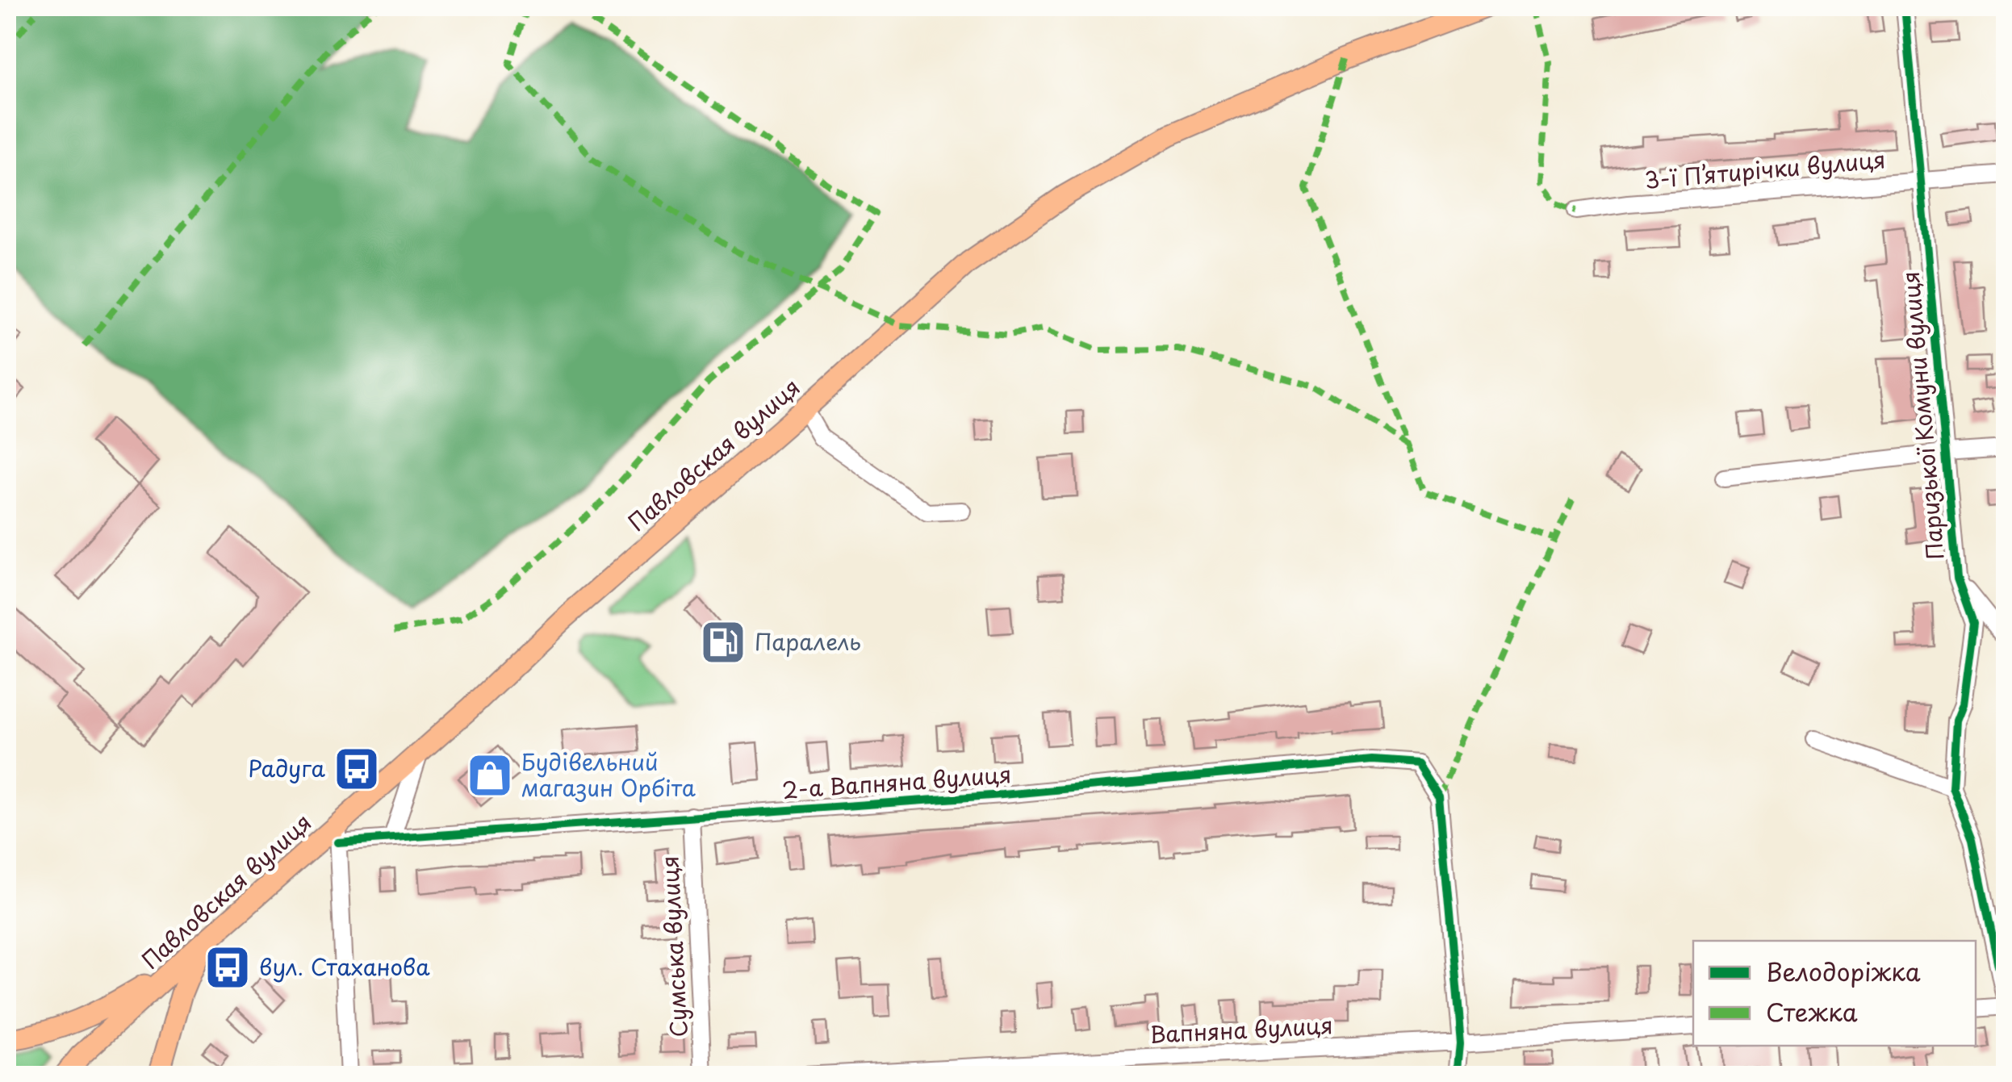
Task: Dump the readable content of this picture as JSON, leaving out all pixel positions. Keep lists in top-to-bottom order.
{
  "streets": {
    "main road": ["Павловская вулиця"],
    "street": [
      "3-ї П’ятирічки вулиця",
      "Паризької Комуни вулиця",
      "2-а Вапняна вулиця",
      "Сумська вулиця",
      "Вапняна вулиця"
    ]
  },
  "crossings": [
    ["3-ї П’ятирічки вулиця", "Паризької Комуни вулиця"],
    ["Павловская вулиця", "2-а Вапняна вулиця"],
    ["2-а Вапняна вулиця", "Сумська вулиця"],
    ["2-а Вапняна вулиця", "Вапняна вулиця"]
  ],
  "places": {
    "fuel station": ["Паралель"],
    "bus stop": ["Радуга", "вул. Стаханова"],
    "shop": ["Будівельний магазин Орбіта"]
  },
  "legend": ["Велодоріжка", "Стежка"]
}
